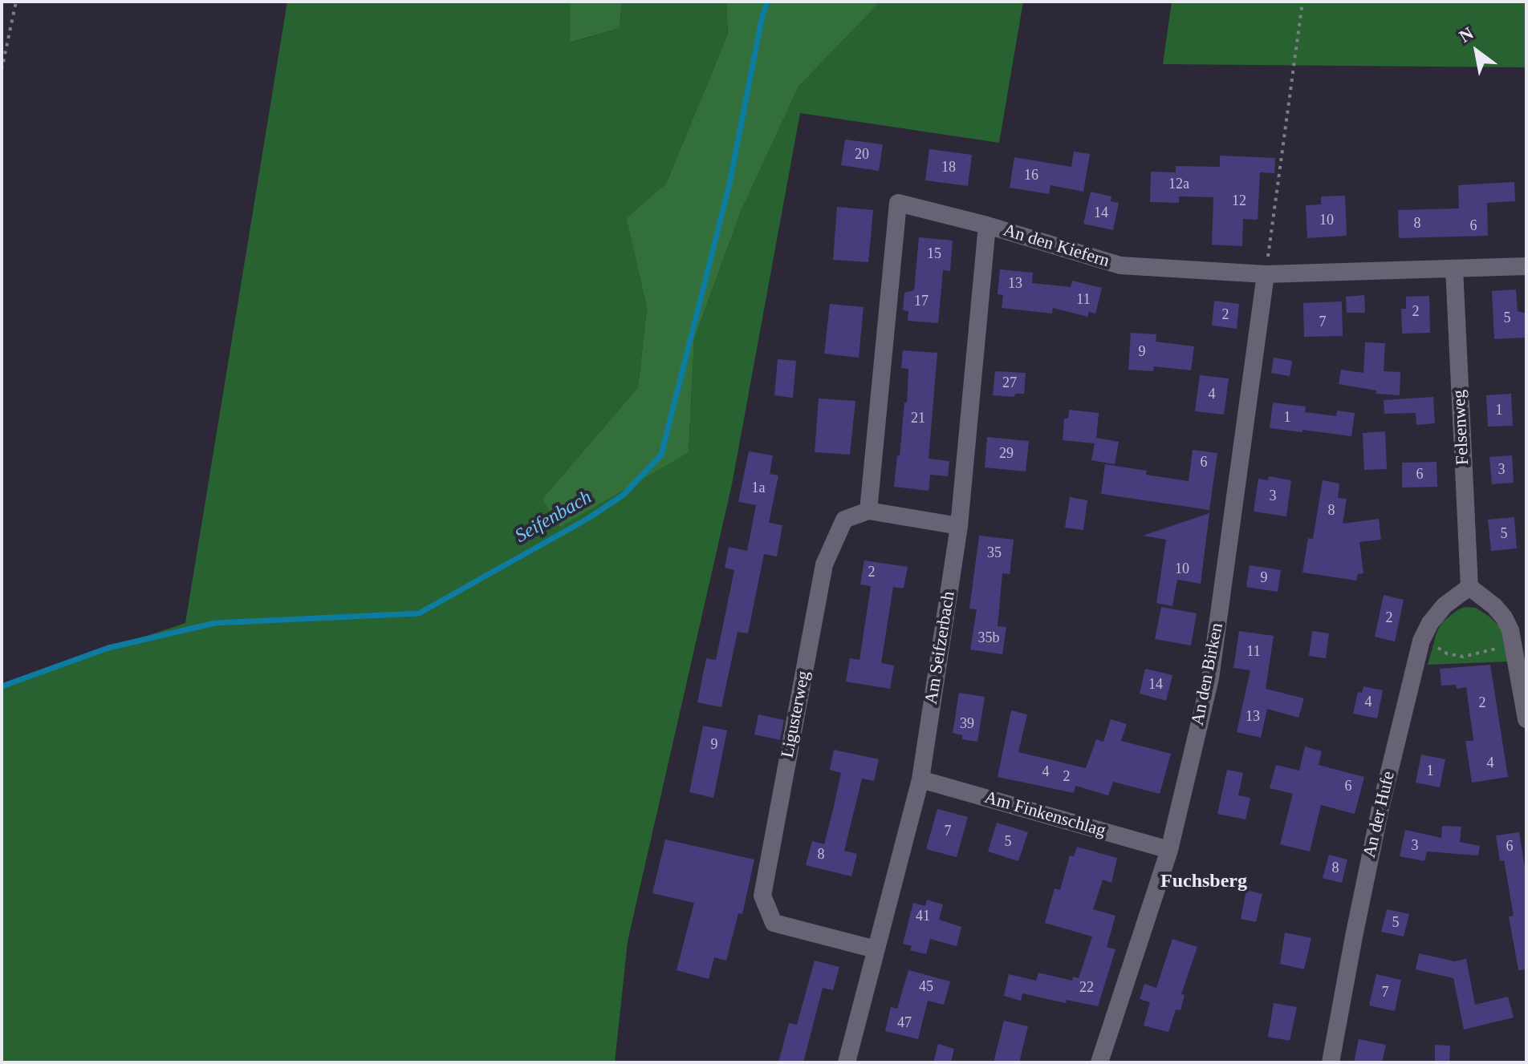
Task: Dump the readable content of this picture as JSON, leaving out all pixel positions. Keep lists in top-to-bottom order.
{
  "streets": {
    "street": [
      "An den Kiefern",
      "Felsenweg",
      "Am Seifzerbach",
      "An den Birken",
      "Ligusterweg",
      "Am Finkenschlag",
      "An der Hufe"
    ]
  },
  "crossings": [
    ["An den Kiefern", "Felsenweg"],
    ["An den Kiefern", "Am Seifzerbach"],
    ["An den Kiefern", "An den Birken"],
    ["An den Kiefern", "Ligusterweg"],
    ["Felsenweg", "An der Hufe"],
    ["Am Seifzerbach", "Ligusterweg"],
    ["Am Seifzerbach", "Am Finkenschlag"],
    ["An den Birken", "Am Finkenschlag"]
  ],
  "districts": ["Fuchsberg"],
  "water": ["Seifenbach"],
  "house_numbers": [
    "20",
    "18",
    "16",
    "12a",
    "12",
    "14",
    "10",
    "8",
    "6",
    "15",
    "13",
    "11",
    "17",
    "2",
    "2",
    "5",
    "7",
    "9",
    "27",
    "4",
    "1",
    "1",
    "21",
    "29",
    "6",
    "3",
    "6",
    "1a",
    "3",
    "8",
    "5",
    "35",
    "10",
    "2",
    "9",
    "2",
    "35b",
    "11",
    "14",
    "4",
    "2",
    "13",
    "39",
    "9",
    "4",
    "1",
    "4",
    "2",
    "6",
    "7",
    "5",
    "3",
    "6",
    "8",
    "8",
    "41",
    "5",
    "45",
    "22",
    "7",
    "47"
  ],
  "north": "top left"
}
